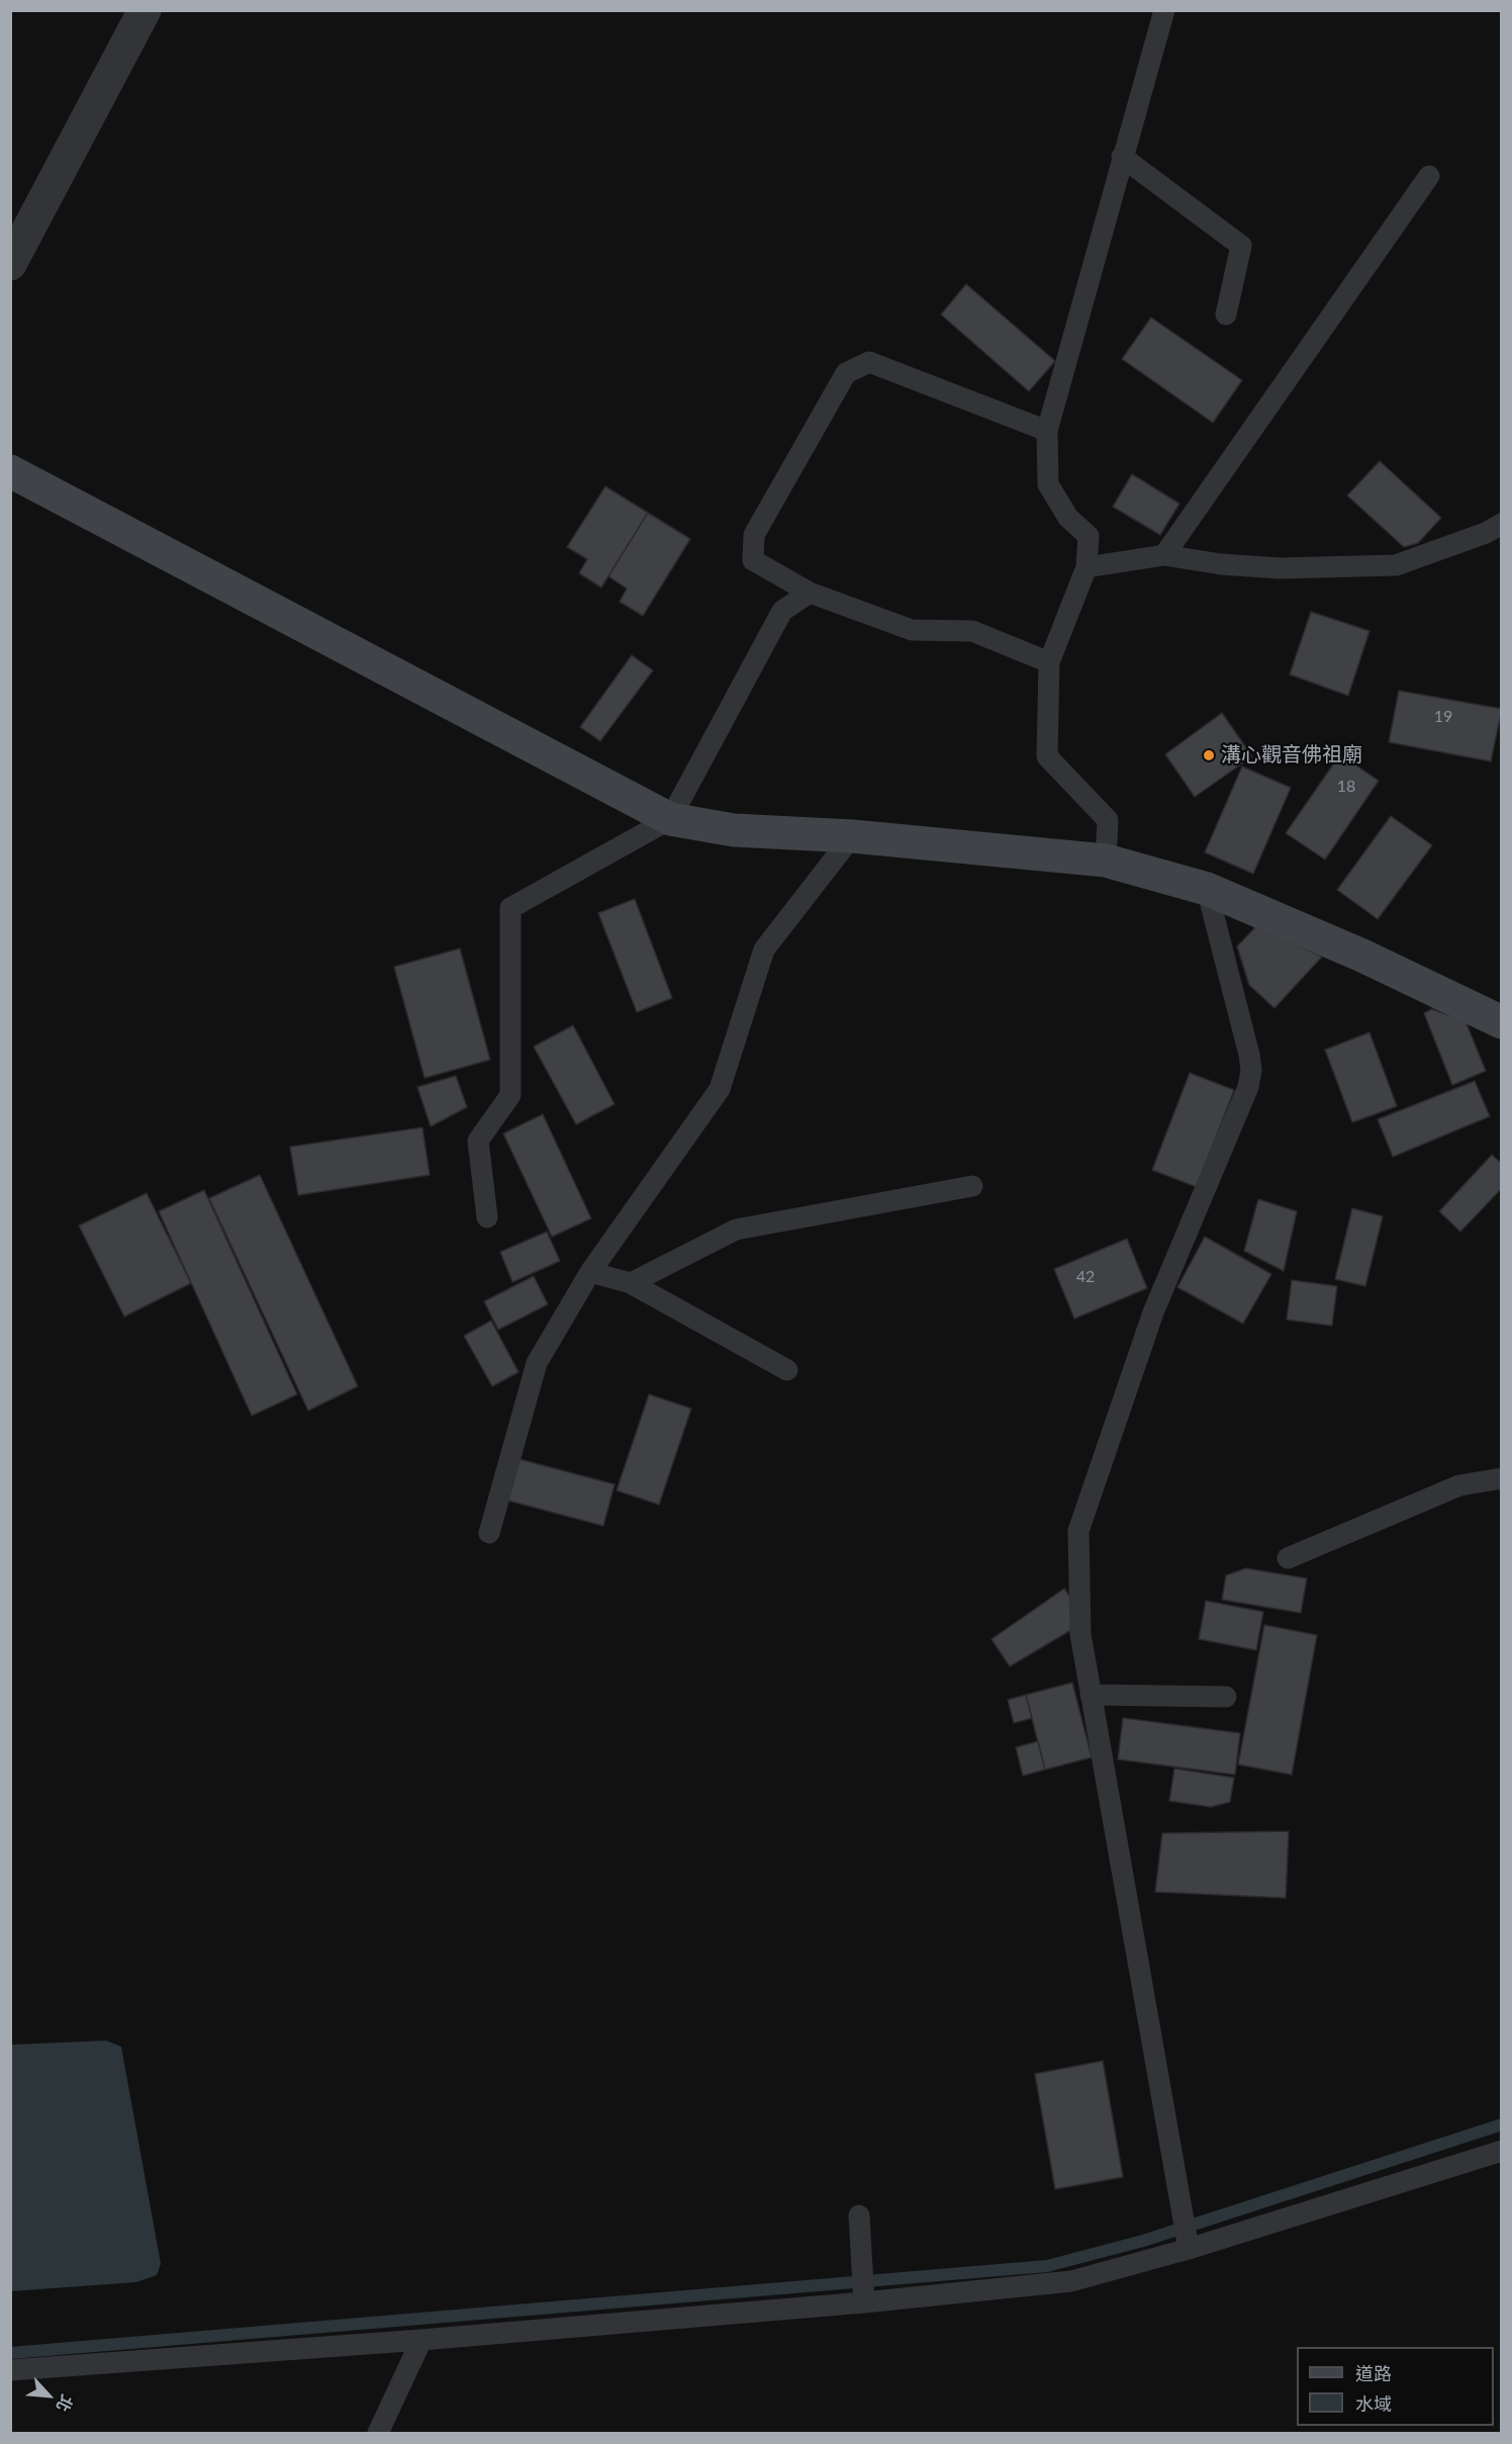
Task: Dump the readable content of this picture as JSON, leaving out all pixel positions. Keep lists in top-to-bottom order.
{
  "places": ["溝心觀音佛祖廟"],
  "house_numbers": ["19", "18", "42"],
  "legend": ["道路", "水域"],
  "north": "bottom right"
}
